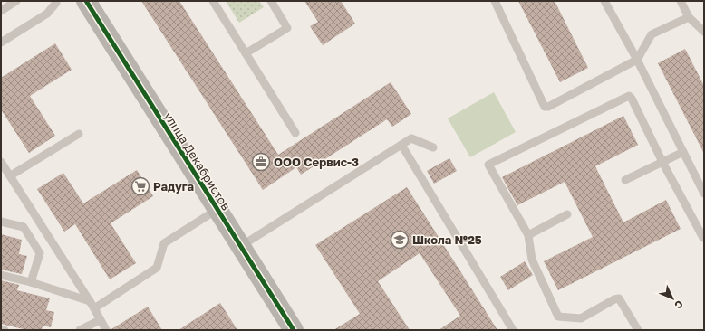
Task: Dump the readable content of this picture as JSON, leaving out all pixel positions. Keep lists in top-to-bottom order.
{
  "streets": {
    "street": ["улица Декабристов"]
  },
  "places": {
    "office": ["ООО Сервис-3"],
    "supermarket": ["Радуга"],
    "school or university": ["Школа №25"]
  },
  "north": "bottom right"
}
